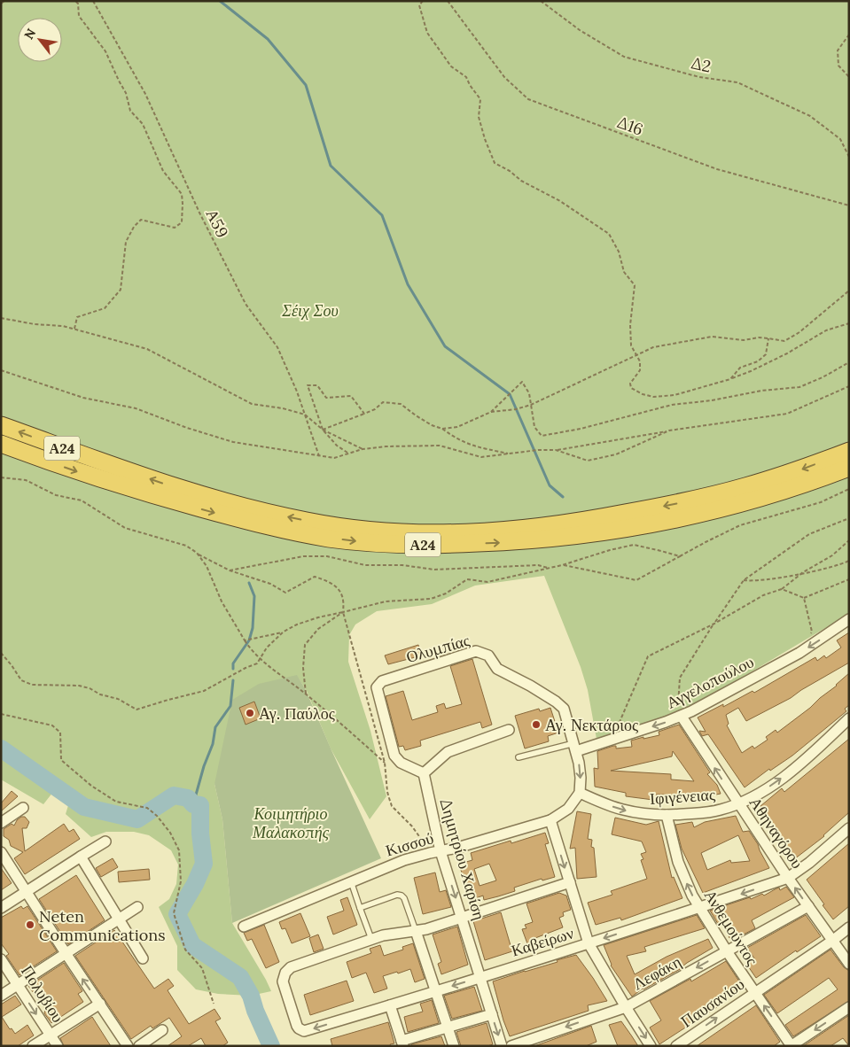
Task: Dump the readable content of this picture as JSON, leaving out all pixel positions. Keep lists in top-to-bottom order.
{
  "streets": {
    "highway": ["Α24"],
    "street": [
      "Ολυμπίας",
      "Αγγελοπούλου",
      "Ιφιγένειας",
      "Αθηναγόρου",
      "Κισσού",
      "Δημητρίου Χαρίση",
      "Ανθεμούντος",
      "Καβείρων",
      "Λεφάκη",
      "Πολυβίου",
      "Παυσανίου"
    ],
    "path": ["Δ2", "Δ16", "Α59"]
  },
  "crossings": [
    ["Ολυμπίας", "Αγγελοπούλου"],
    ["Ολυμπίας", "Ιφιγένειας"],
    ["Ολυμπίας", "Κισσού"],
    ["Ολυμπίας", "Δημητρίου Χαρίση"],
    ["Αγγελοπούλου", "Αθηναγόρου"],
    ["Ιφιγένειας", "Αθηναγόρου"],
    ["Ιφιγένειας", "Κισσού"],
    ["Ιφιγένειας", "Ανθεμούντος"],
    ["Αθηναγόρου", "Καβείρων"],
    ["Αθηναγόρου", "Λεφάκη"],
    ["Αθηναγόρου", "Παυσανίου"],
    ["Κισσού", "Δημητρίου Χαρίση"],
    ["Δημητρίου Χαρίση", "Καβείρων"],
    ["Ανθεμούντος", "Καβείρων"],
    ["Ανθεμούντος", "Λεφάκη"],
    ["Ανθεμούντος", "Παυσανίου"]
  ],
  "one_way": [
    "Αγγελοπούλου",
    "Ιφιγένειας",
    "Αθηναγόρου",
    "Δημητρίου Χαρίση",
    "Ανθεμούντος",
    "Λεφάκη",
    "Παυσανίου"
  ],
  "parks": ["Σέιχ Σου", "Κοιμητήριο Μαλακοπής"],
  "places": ["Αγ. Παύλος", "Αγ. Νεκτάριος", "Neten Communications"],
  "north": "top left"
}
